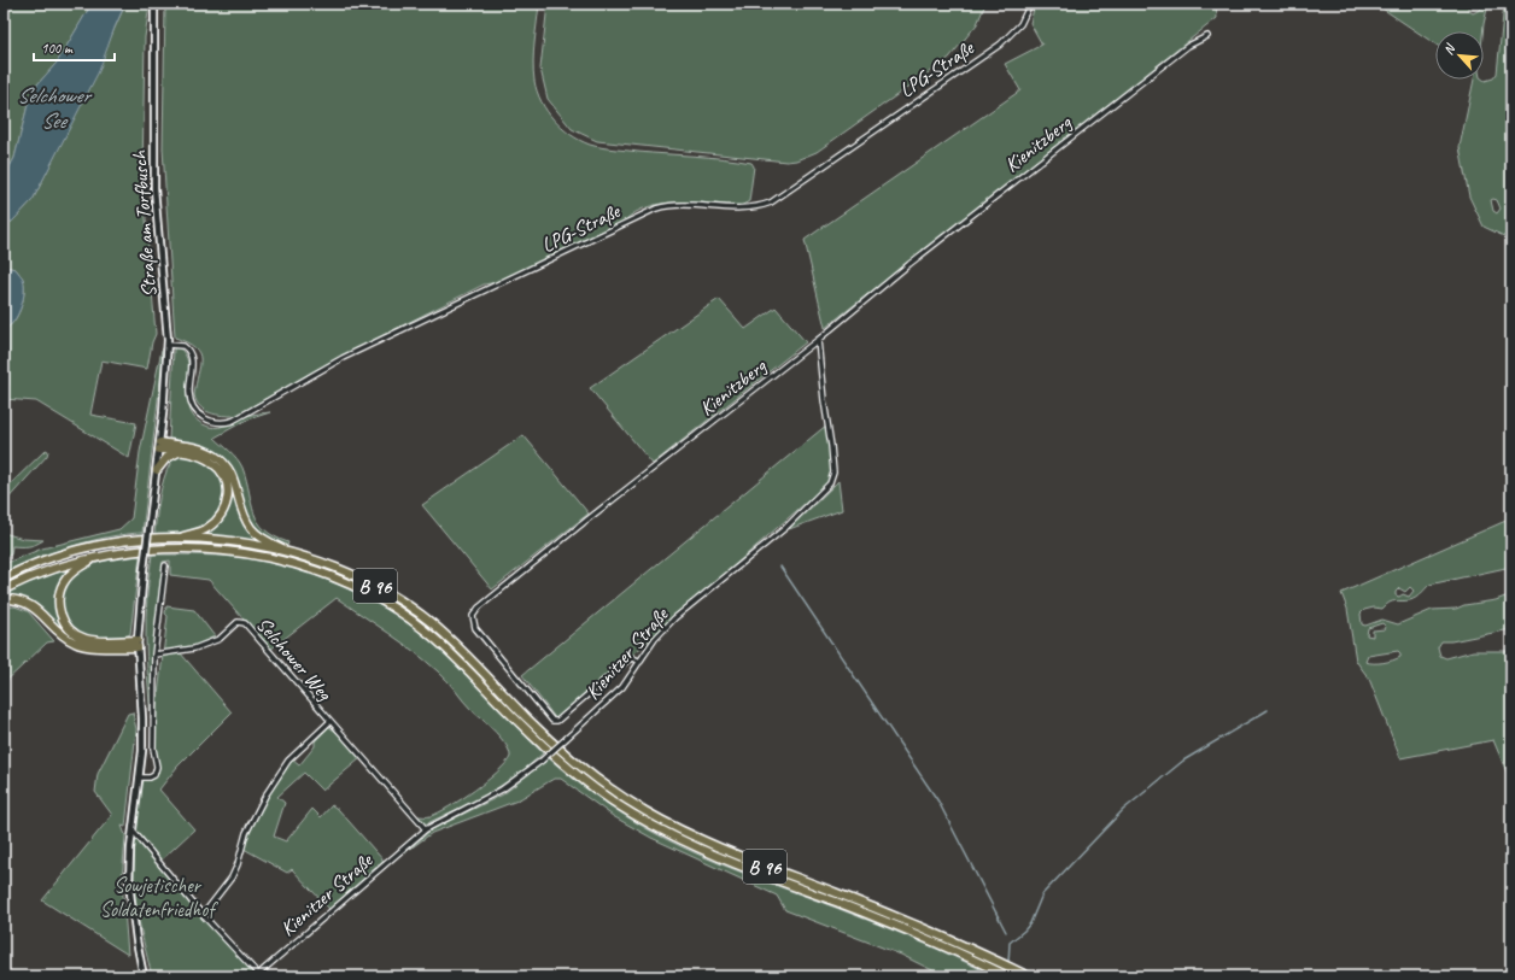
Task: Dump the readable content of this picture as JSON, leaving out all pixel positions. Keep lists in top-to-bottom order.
{
  "streets": {
    "highway": ["B 96"],
    "street": [
      "LPG-Straße",
      "Kienitzberg",
      "Straße am Torfbusch",
      "Kienitzer Straße",
      "Selchower Weg"
    ]
  },
  "crossings": [
    ["LPG-Straße", "Straße am Torfbusch"],
    ["Kienitzberg", "Kienitzer Straße"],
    ["Kienitzer Straße", "Selchower Weg"]
  ],
  "water": ["Selchower See"],
  "parks": ["Sowjetischer Soldatenfriedhof"],
  "scale_bar": "100 m",
  "north": "top left"
}
